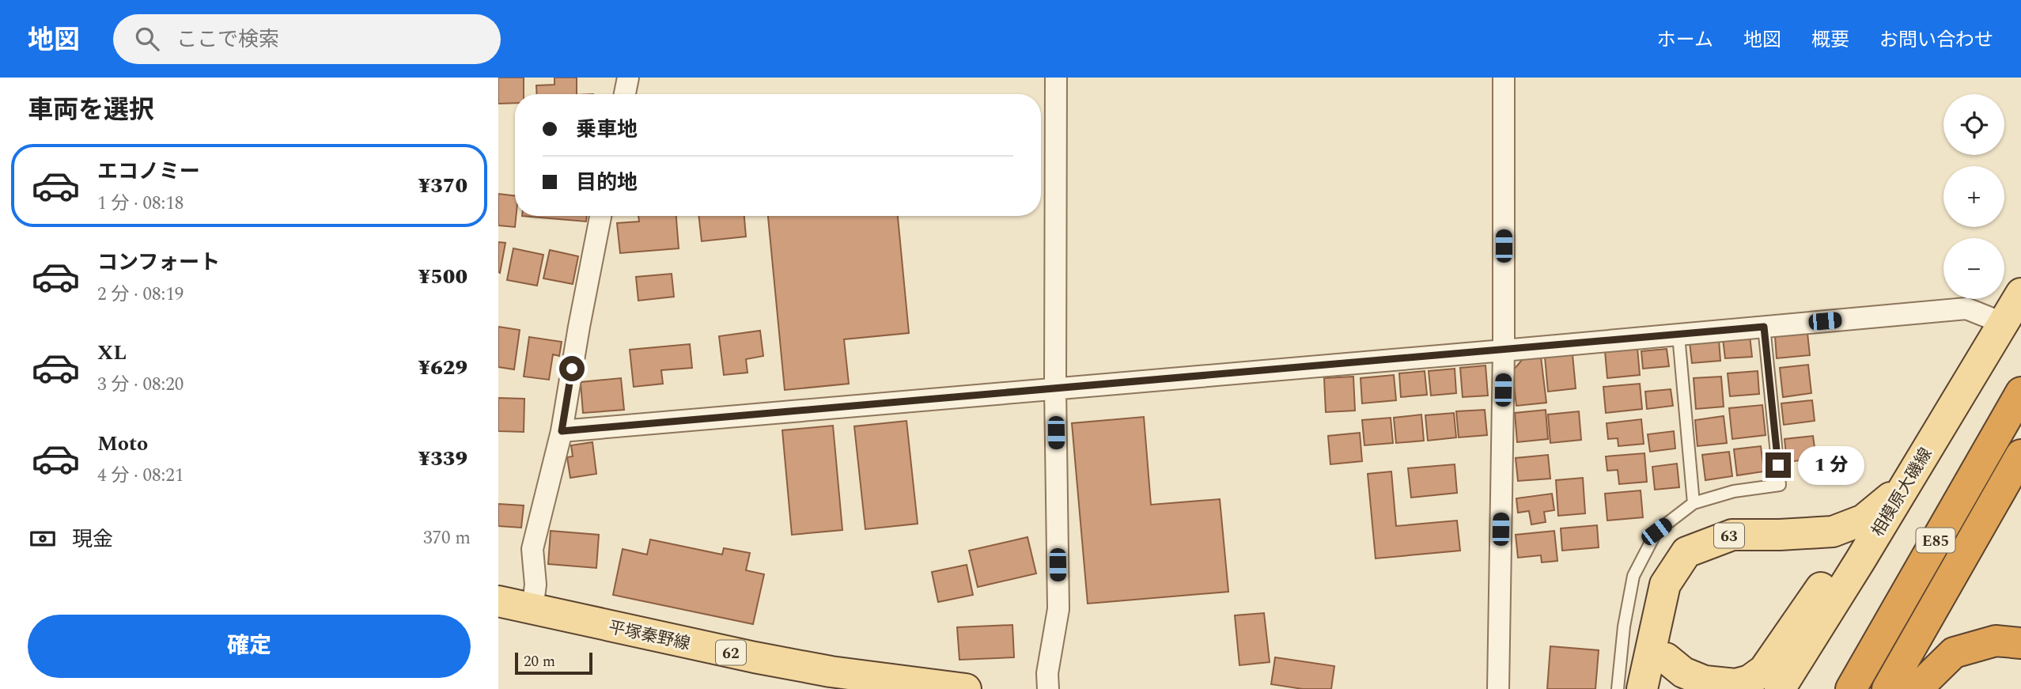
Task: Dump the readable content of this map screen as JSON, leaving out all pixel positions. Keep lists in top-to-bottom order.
{
  "streets": {
    "highway": ["E85"],
    "main road": [
      "相模原大磯線",
      "63",
      "平塚秦野線",
      "62"
    ]
  },
  "crossings": [
    ["相模原大磯線", "63"]
  ],
  "scale_bar": "20 m",
  "page": {
    "header": "地図",
    "search": "ここで検索",
    "nav": [
      "ホーム",
      "地図",
      "概要",
      "お問い合わせ"
    ],
    "heading": "車両を選択",
    "map_buttons": ["+", "−"],
    "banner": ["乗車地", "目的地"],
    "list": [
      {
        "name": "エコノミー",
        "note": "1 分 · 08:18",
        "value": "¥370"
      },
      {
        "name": "コンフォート",
        "note": "2 分 · 08:19",
        "value": "¥500"
      },
      {
        "name": "XL",
        "note": "3 分 · 08:20",
        "value": "¥629"
      },
      {
        "name": "Moto",
        "note": "4 分 · 08:21",
        "value": "¥339"
      }
    ],
    "bubble": "1 分",
    "pay": ["現金", "370 m"],
    "buttons": "確定",
    "scale": "20 m"
  }
}
